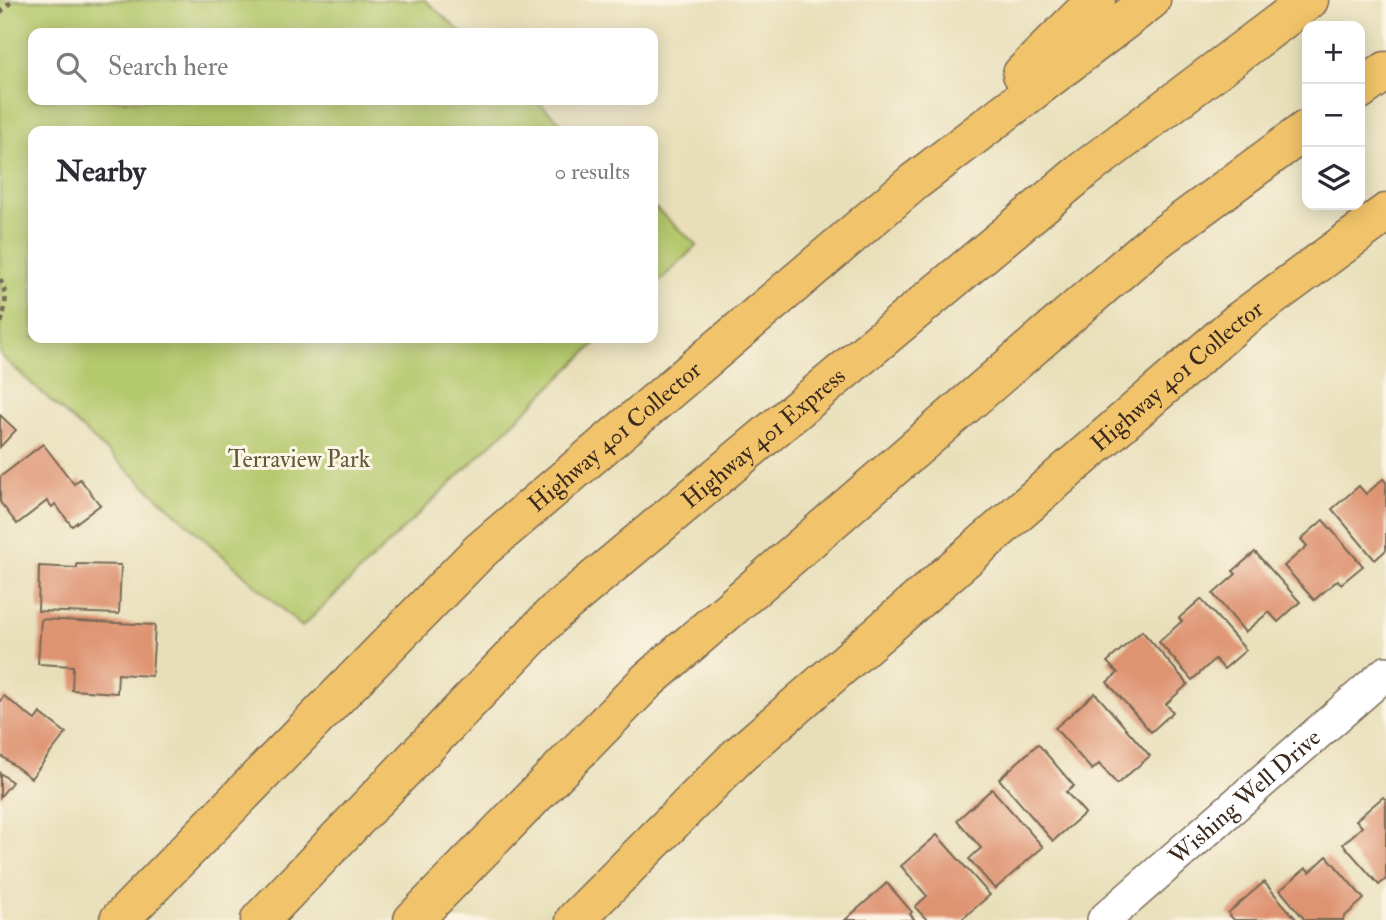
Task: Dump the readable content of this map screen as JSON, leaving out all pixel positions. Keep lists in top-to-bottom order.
{
  "streets": {
    "highway": ["Highway 401 Collector", "Highway 401 Express"],
    "street": ["Wishing Well Drive"]
  },
  "parks": ["Terraview Park"],
  "page": {
    "map_buttons": ["+", "−"],
    "search": "Search here",
    "heading": ["Nearby", "0 results"]
  }
}
